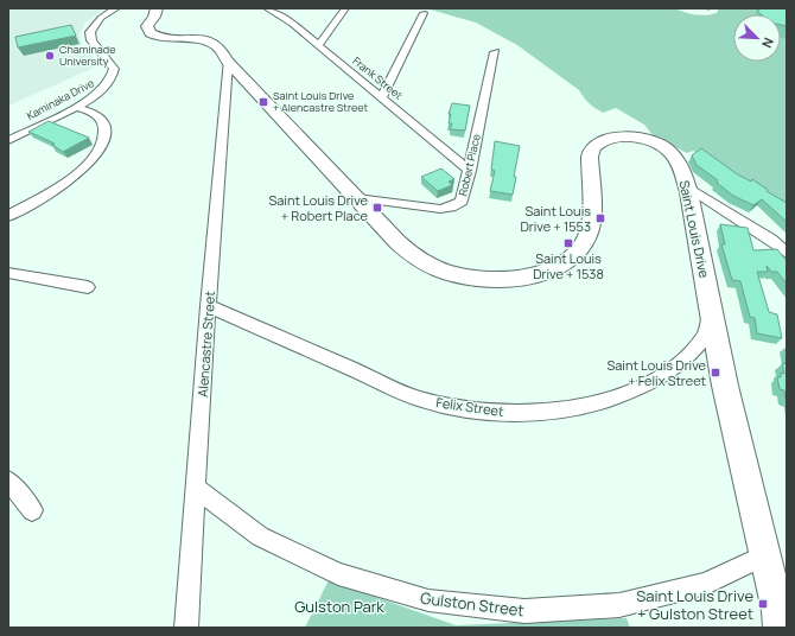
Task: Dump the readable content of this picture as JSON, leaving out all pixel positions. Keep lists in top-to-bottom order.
{
  "streets": {
    "street": [
      "Frank Street",
      "Kaminaka Drive",
      "Robert Place",
      "Saint Louis Drive",
      "Alencastre Street",
      "Felix Street",
      "Gulston Street"
    ]
  },
  "crossings": [
    ["Frank Street", "Robert Place"],
    ["Robert Place", "Saint Louis Drive"],
    ["Saint Louis Drive", "Alencastre Street"],
    ["Saint Louis Drive", "Felix Street"],
    ["Saint Louis Drive", "Gulston Street"],
    ["Alencastre Street", "Felix Street"],
    ["Alencastre Street", "Gulston Street"]
  ],
  "parks": ["Gulston Park"],
  "places": {
    "other": ["Chaminade University"],
    "transit": [
      "Saint Louis Drive + Alencastre Street",
      "Saint Louis Drive + Robert Place",
      "Saint Louis Drive + 1553",
      "Saint Louis Drive + 1538",
      "Saint Louis Drive + Felix Street",
      "Saint Louis Drive + Gulston Street"
    ]
  },
  "north": "bottom right"
}
